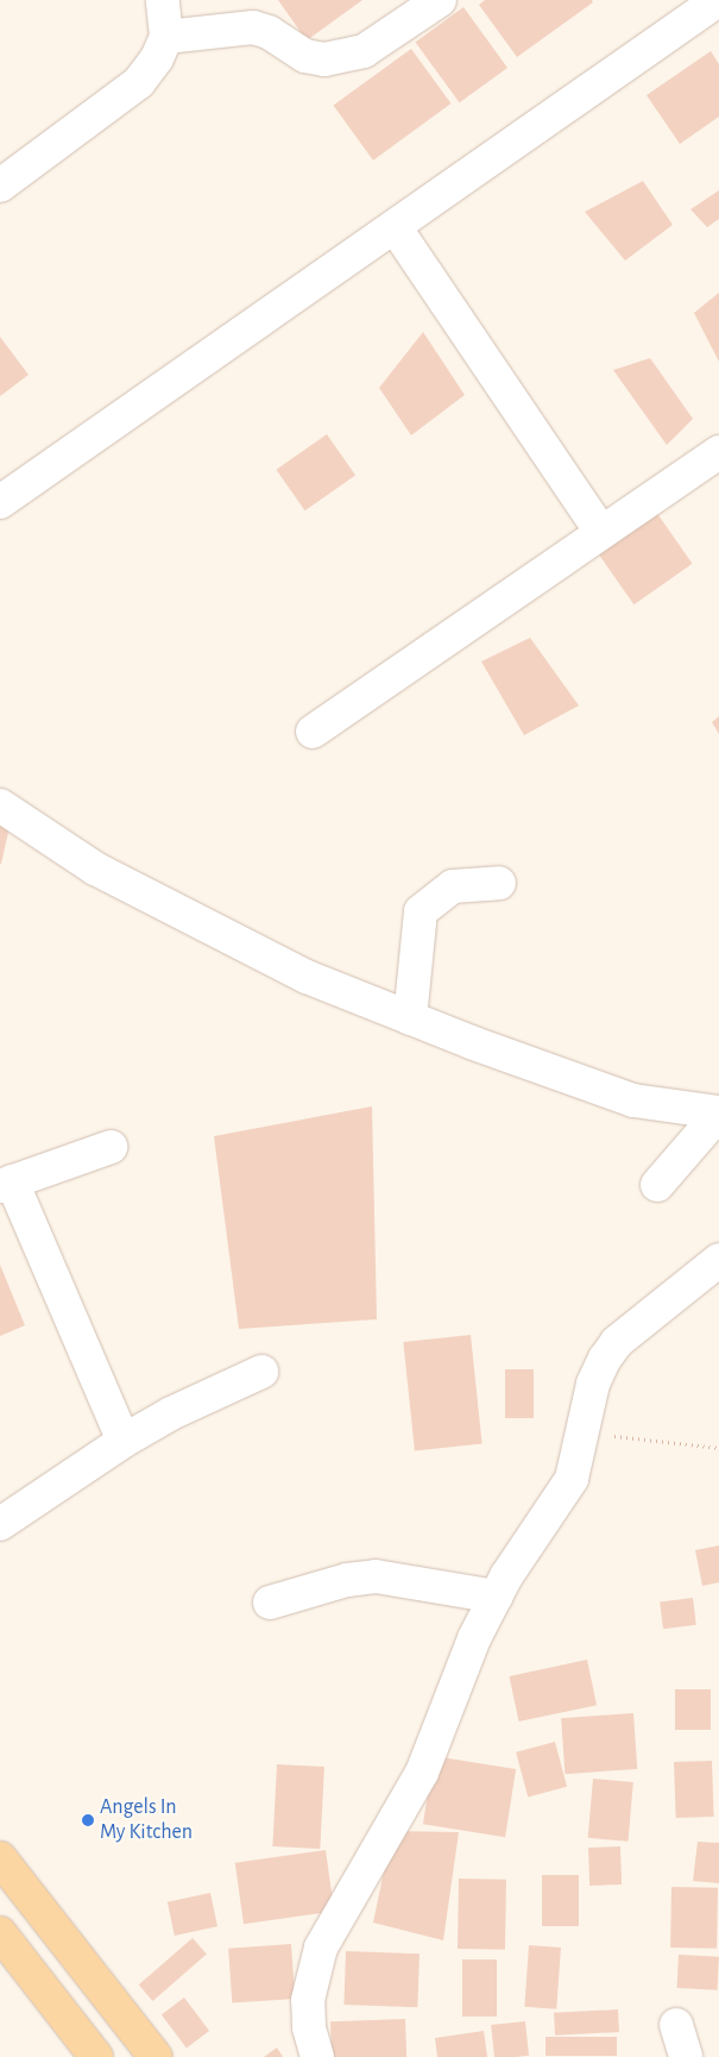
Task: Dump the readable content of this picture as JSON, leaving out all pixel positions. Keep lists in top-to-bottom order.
{
  "places": ["Angels In My Kitchen"]
}
